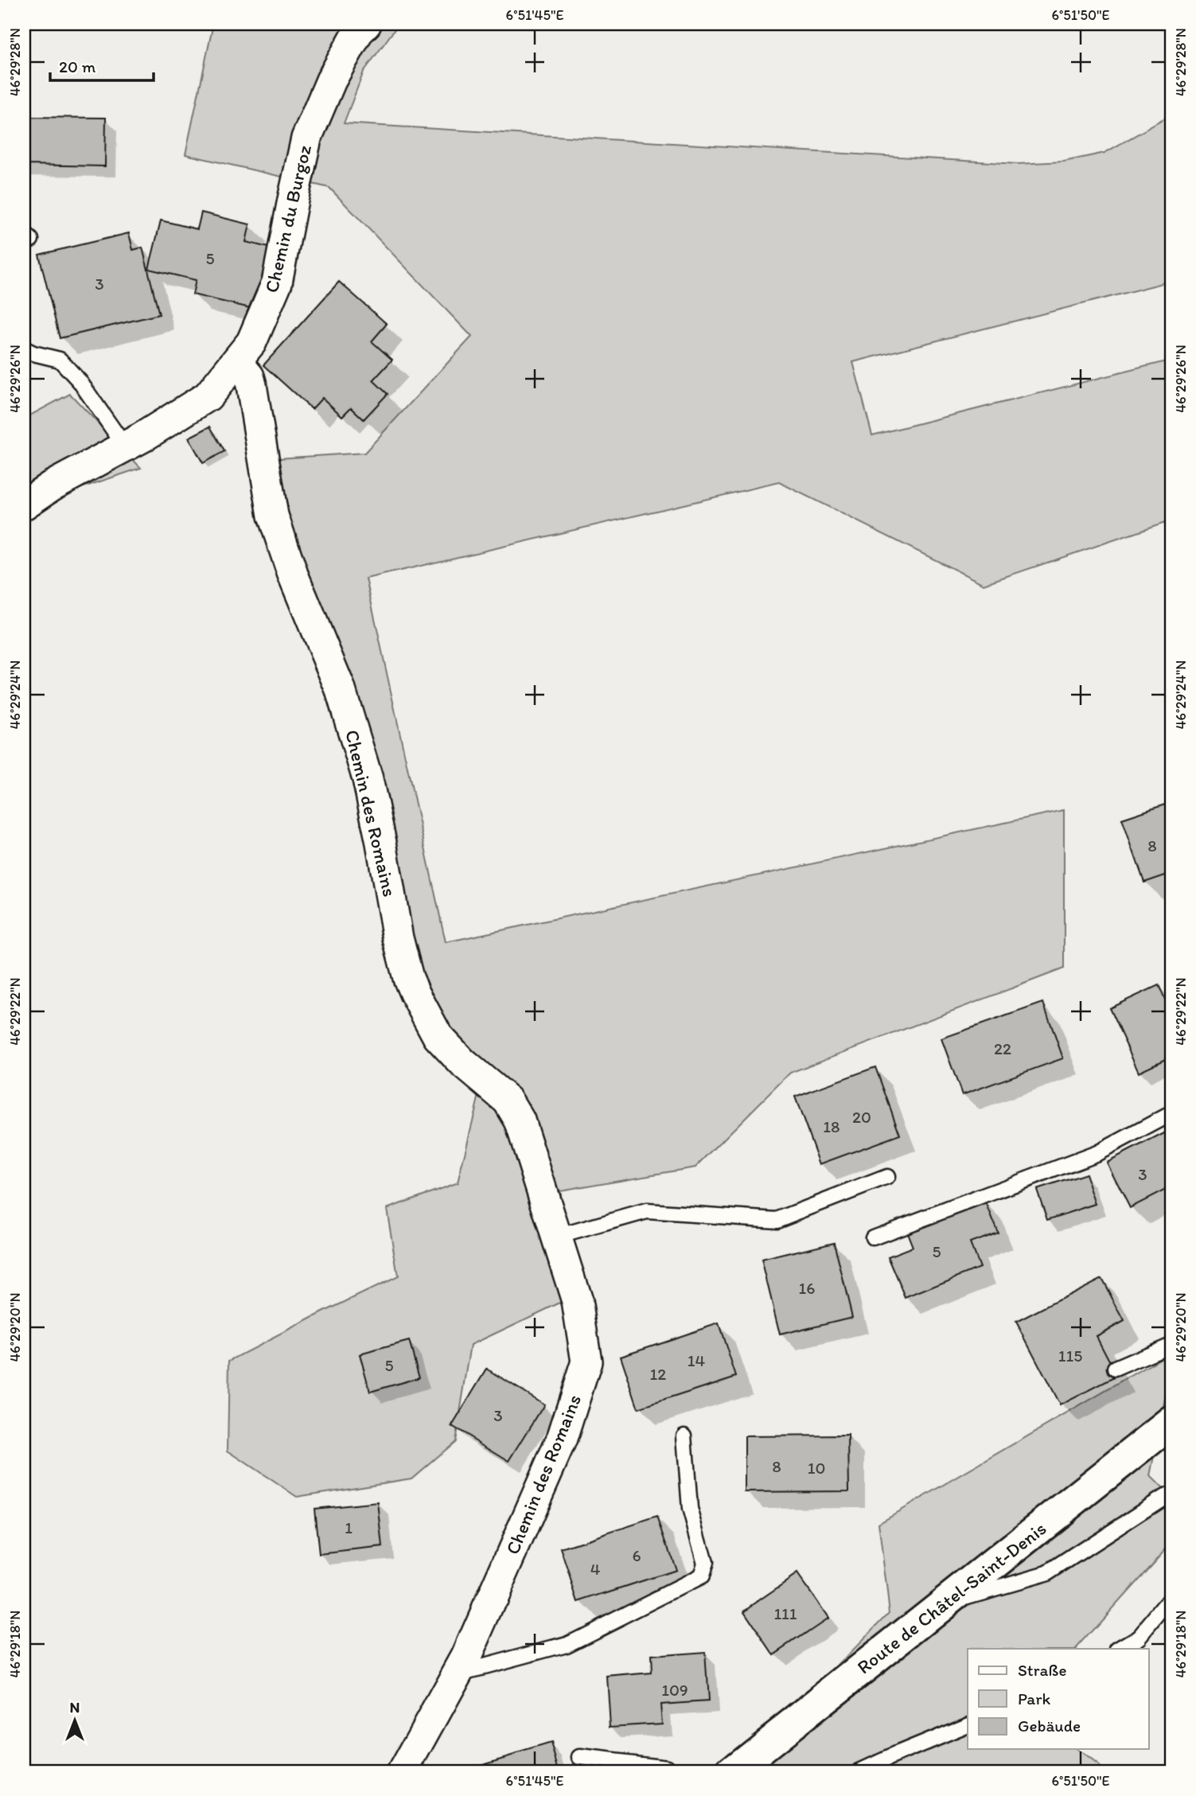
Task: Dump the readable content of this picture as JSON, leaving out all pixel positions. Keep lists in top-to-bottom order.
{
  "streets": {
    "main road": ["Route de Châtel-Saint-Denis"],
    "street": ["Chemin du Burgoz", "Chemin des Romains"]
  },
  "crossings": [
    ["Chemin du Burgoz", "Chemin des Romains"]
  ],
  "house_numbers": [
    "5",
    "3",
    "8",
    "22",
    "20",
    "18",
    "3",
    "5",
    "16",
    "115",
    "14",
    "5",
    "12",
    "3",
    "8",
    "10",
    "1",
    "6",
    "4",
    "111",
    "109"
  ],
  "legend": ["Straße", "Park", "Gebäude"],
  "scale_bar": "20 m",
  "north": "top",
  "coordinates": [
    "6°51'45\"E",
    "6°51'50\"E",
    "46°29'28\"N",
    "46°29'26\"N",
    "46°29'24\"N",
    "46°29'22\"N",
    "46°29'20\"N",
    "46°29'18\"N"
  ]
}
